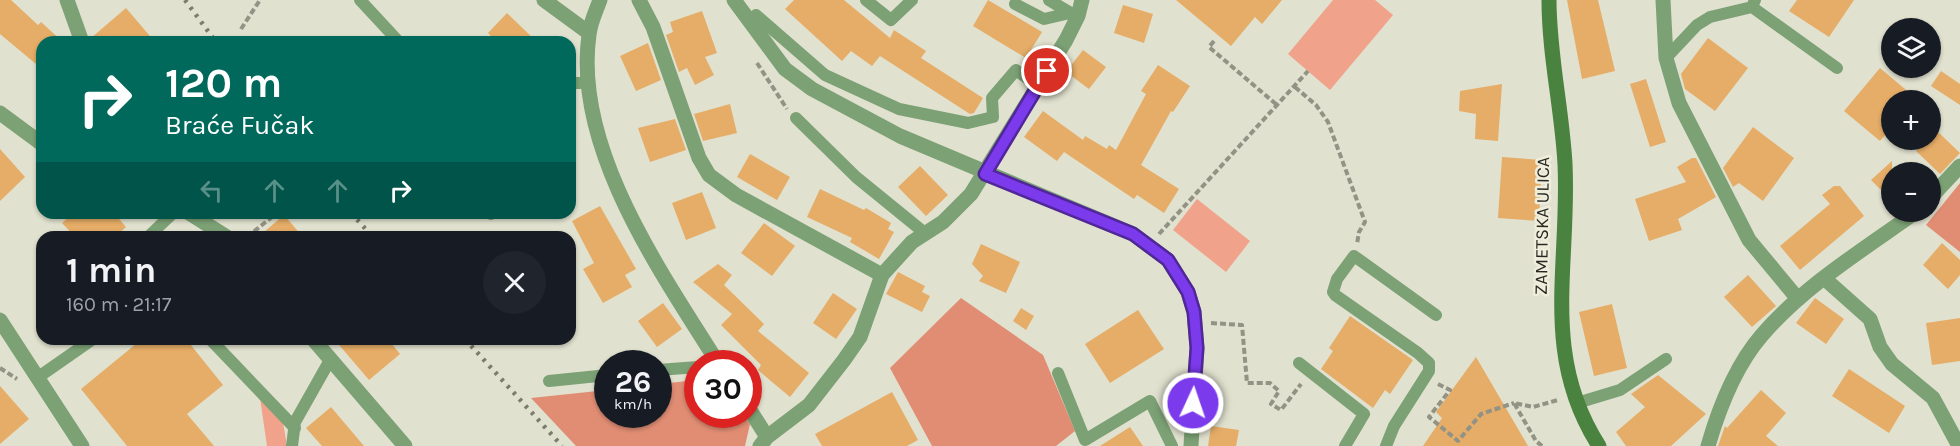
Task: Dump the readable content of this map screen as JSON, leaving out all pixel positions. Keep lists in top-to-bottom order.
{
  "streets": {
    "main road": ["ZAMETSKA ULICA"]
  },
  "page": {
    "map_buttons": ["+", "−"],
    "turn": ["120 m", "Braće Fučak"],
    "heading": ["1 min", "160 m · 21:17"],
    "speed": "26 km/h",
    "limit": "30"
  }
}
